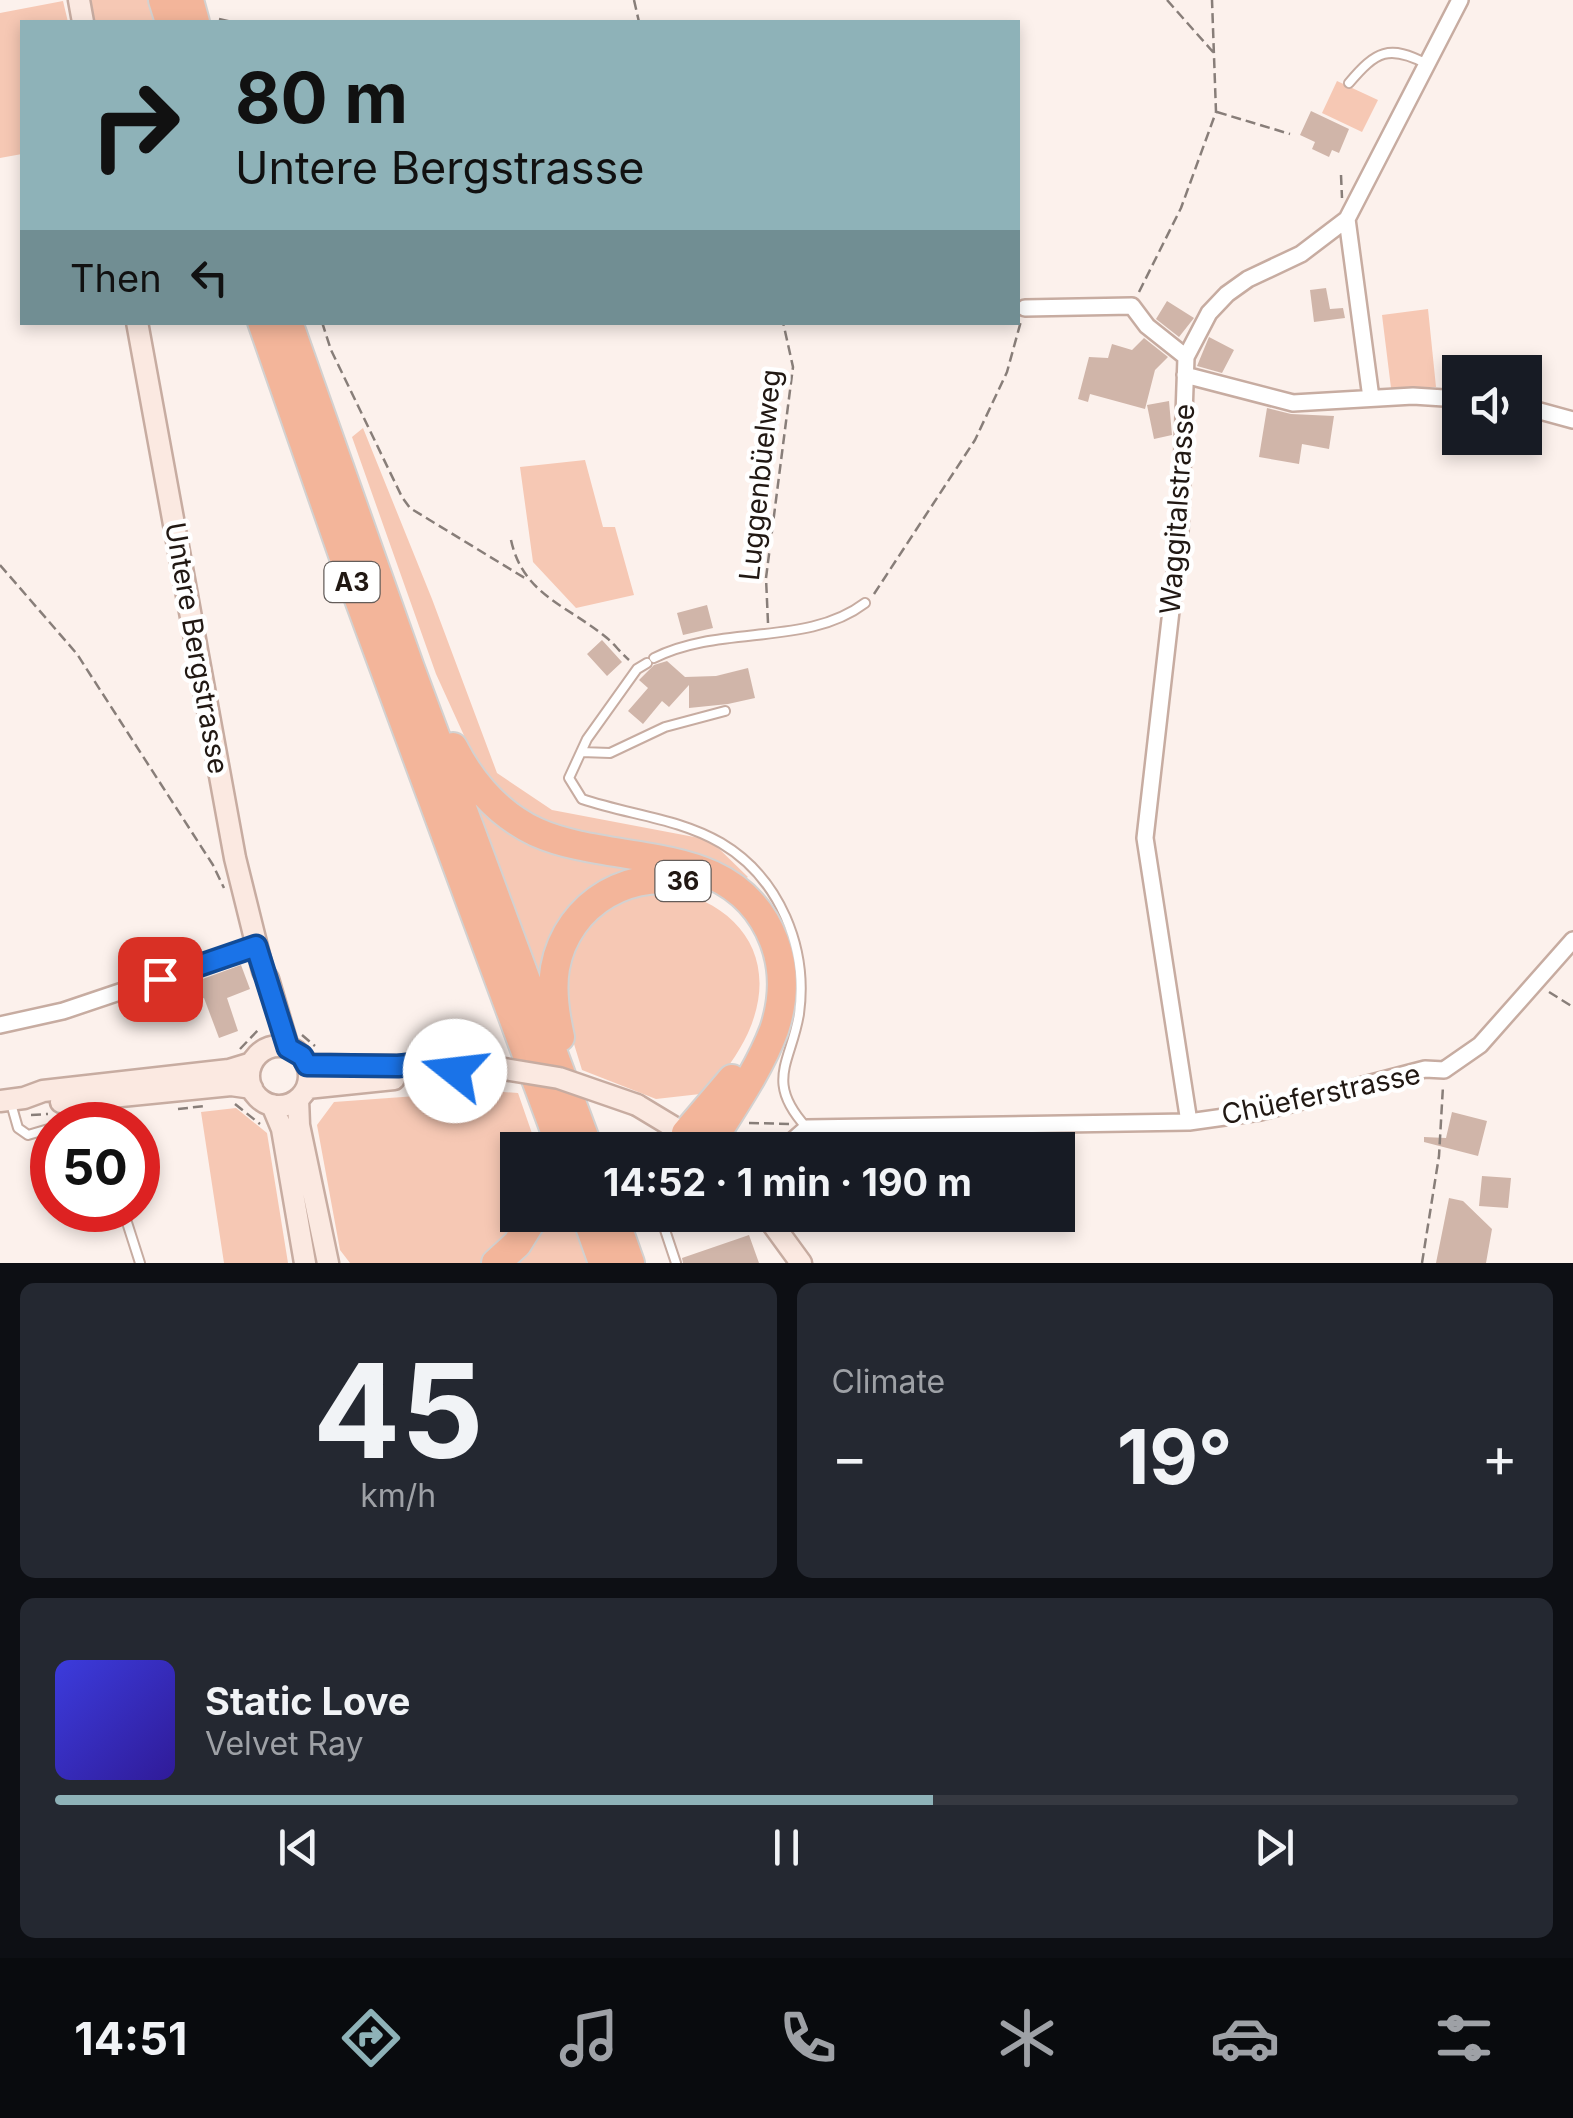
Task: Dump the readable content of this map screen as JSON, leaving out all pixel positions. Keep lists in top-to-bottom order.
{
  "streets": {
    "highway": ["A3", "36"],
    "main road": ["Untere Bergstrasse"],
    "street": ["Waggitalstrasse", "Chüeferstrasse"],
    "path": ["Luggenbüelweg"]
  },
  "crossings": [
    ["Waggitalstrasse", "Chüeferstrasse"],
    ["A3", "36"]
  ],
  "page": {
    "turn": ["80 m", "Untere Bergstrasse"],
    "then": "Then",
    "limit": "50",
    "trip": "14:52 · 1 min · 190 m",
    "tile": [
      ["45", "km/h"],
      "Climate"
    ],
    "heat": ["−", "19°", "+"],
    "song": ["Static Love", "Velvet Ray"],
    "tabs": "14:51"
  }
}
